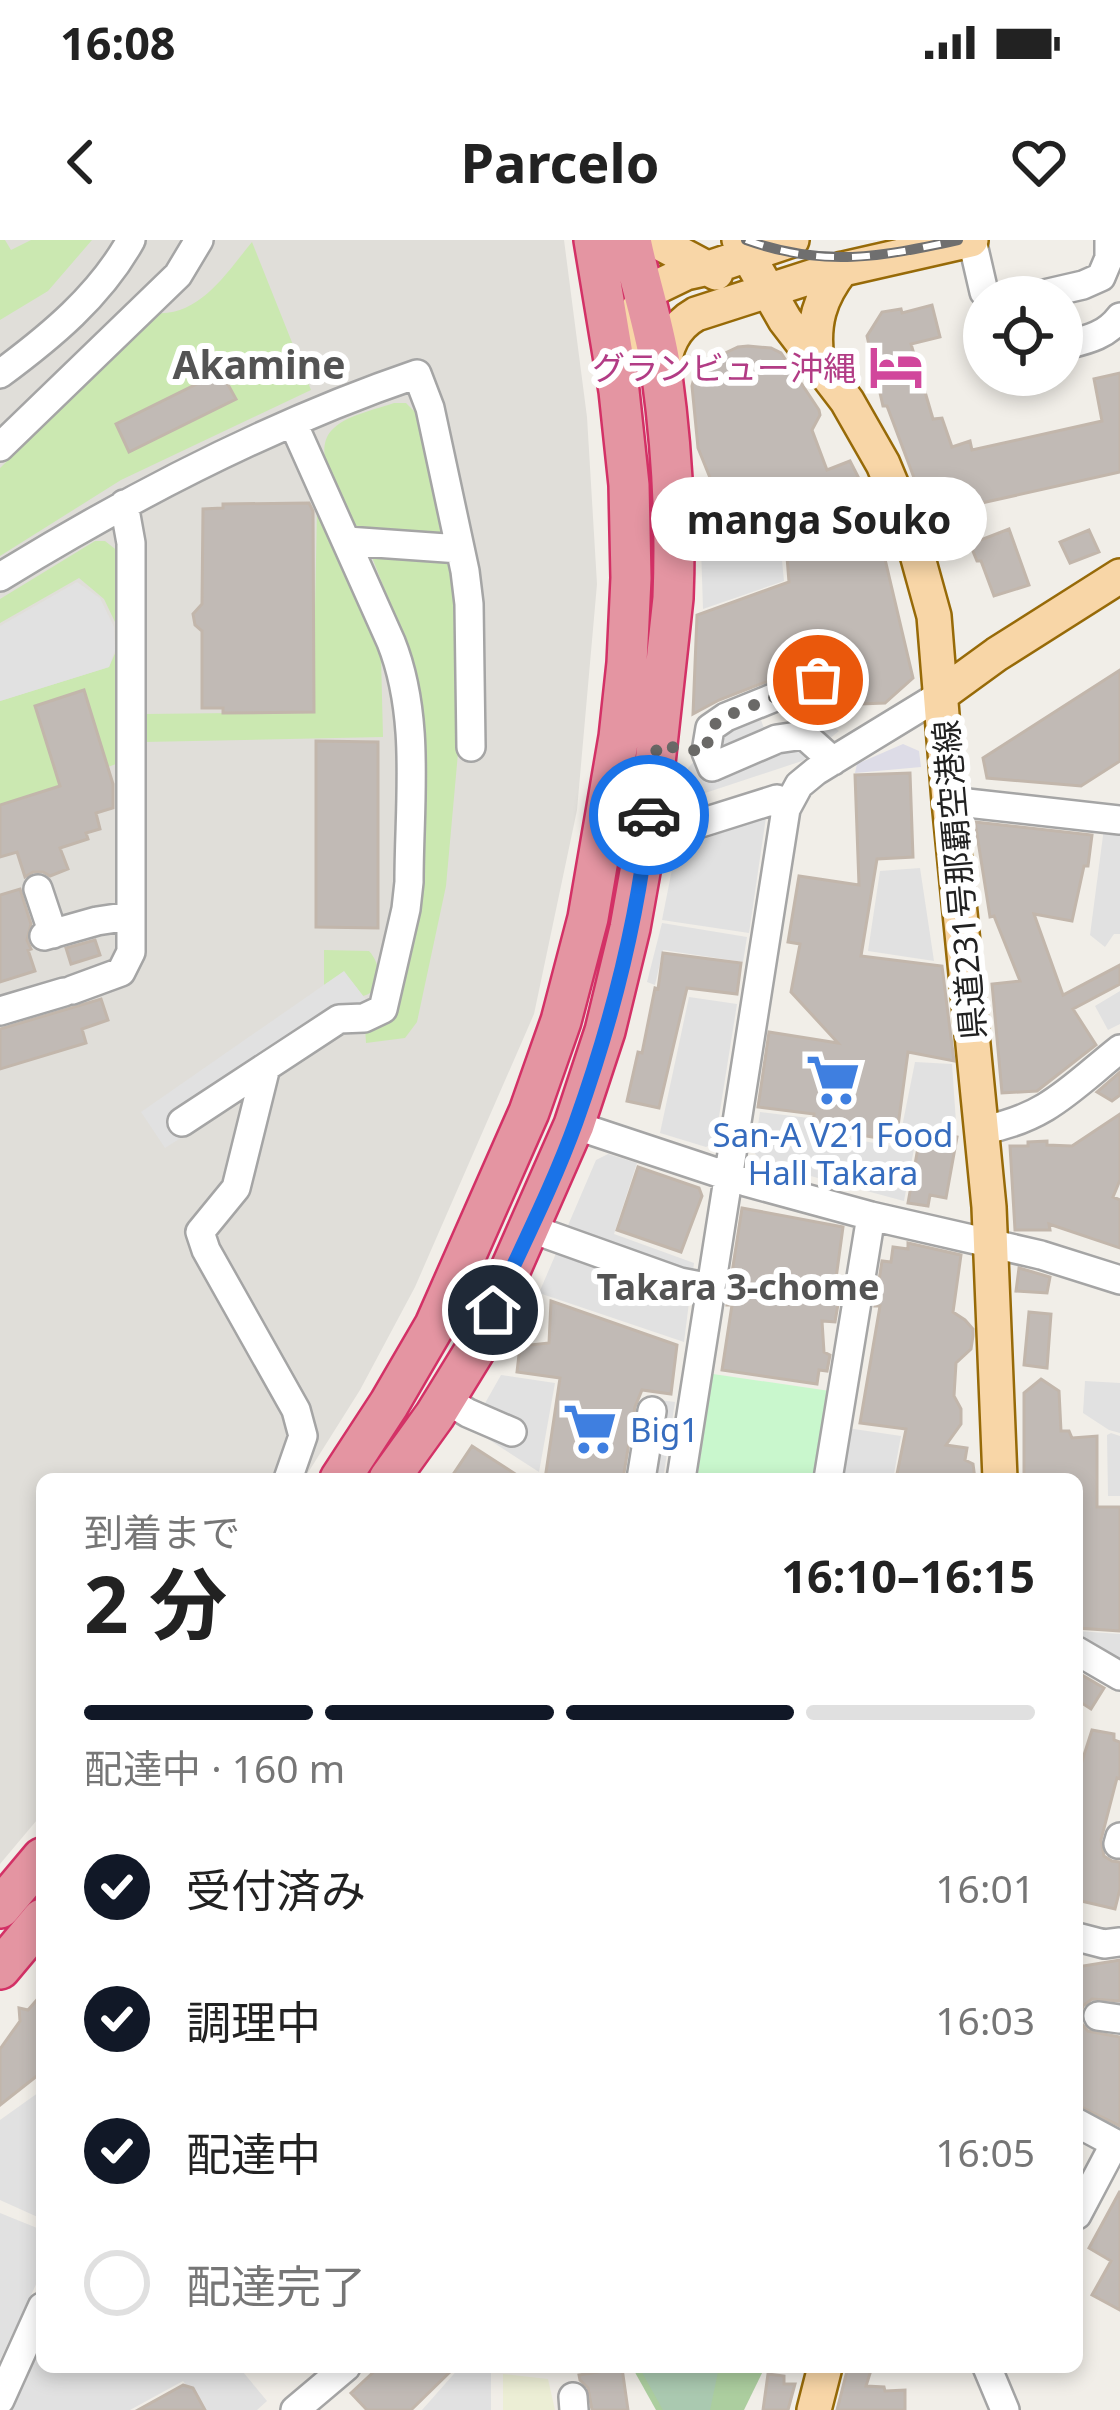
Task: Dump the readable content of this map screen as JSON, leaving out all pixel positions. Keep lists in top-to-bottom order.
{
  "streets": {
    "main road": ["県道231号那覇空港線"]
  },
  "districts": ["Akamine", "Takara 3-chome"],
  "places": {
    "hotel": ["グランビュー沖縄"],
    "other": ["manga Souko"],
    "supermarket": ["San-A V21 Food Hall Takara", "Big1"]
  },
  "page": {
    "status": "16:08",
    "header": "Parcelo",
    "bubble": "manga Souko",
    "heading": ["2 分", "到着まで", "16:10–16:15"],
    "bar": "配達中 · 160 m",
    "list": [
      ["受付済み", "16:01"],
      ["調理中", "16:03"],
      ["配達中", "16:05"],
      "配達完了"
    ]
  }
}
